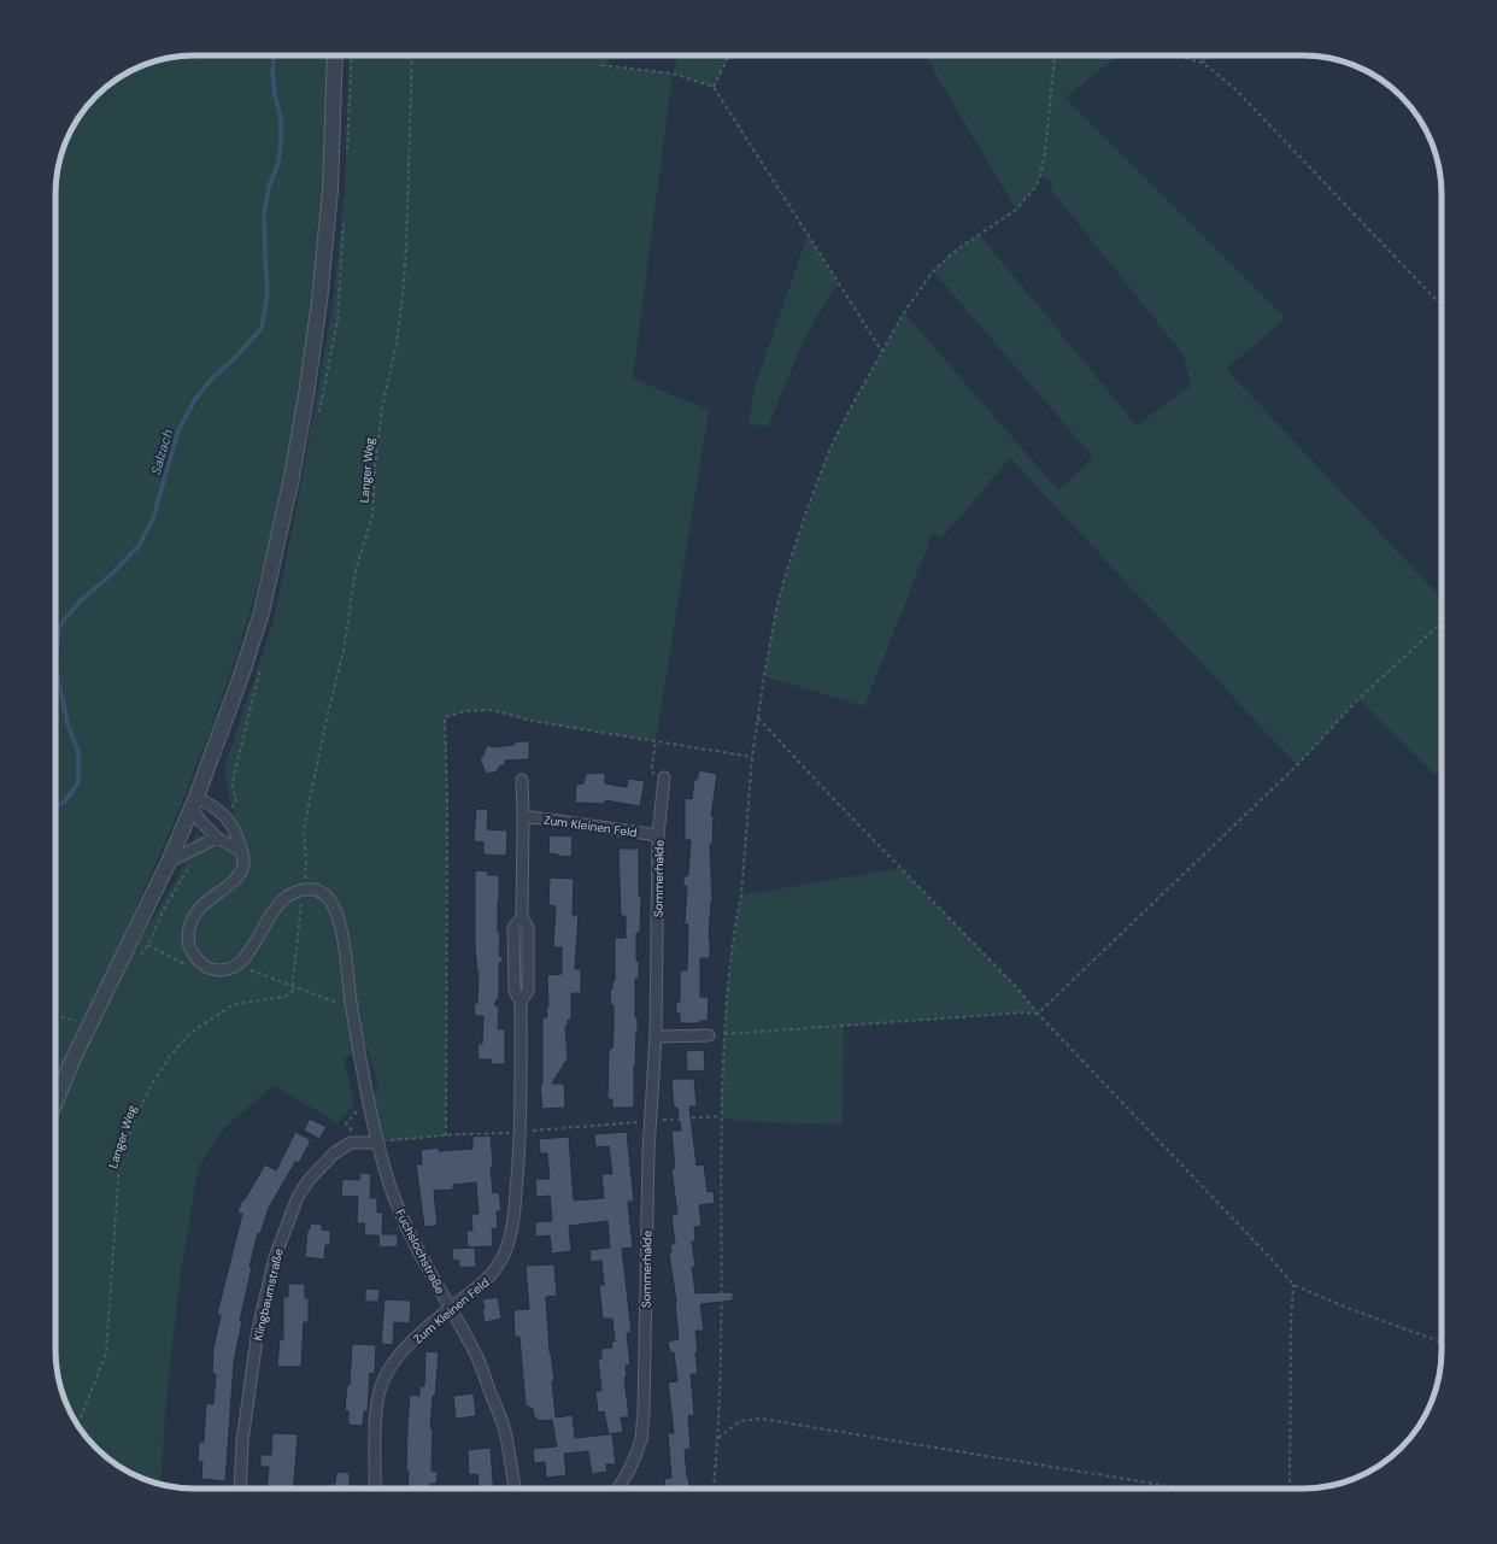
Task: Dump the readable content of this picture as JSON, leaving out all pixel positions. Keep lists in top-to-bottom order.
{
  "streets": {
    "street": [
      "Zum Kleinen Feld",
      "Sommerhalde",
      "Fuchslochstraße",
      "Klingbaumstraße"
    ],
    "path": ["Langer Weg"]
  },
  "crossings": [
    ["Langer Weg", "Fuchslochstraße"],
    ["Zum Kleinen Feld", "Sommerhalde"],
    ["Zum Kleinen Feld", "Fuchslochstraße"],
    ["Fuchslochstraße", "Klingbaumstraße"]
  ],
  "water": ["Salzach"]
}
